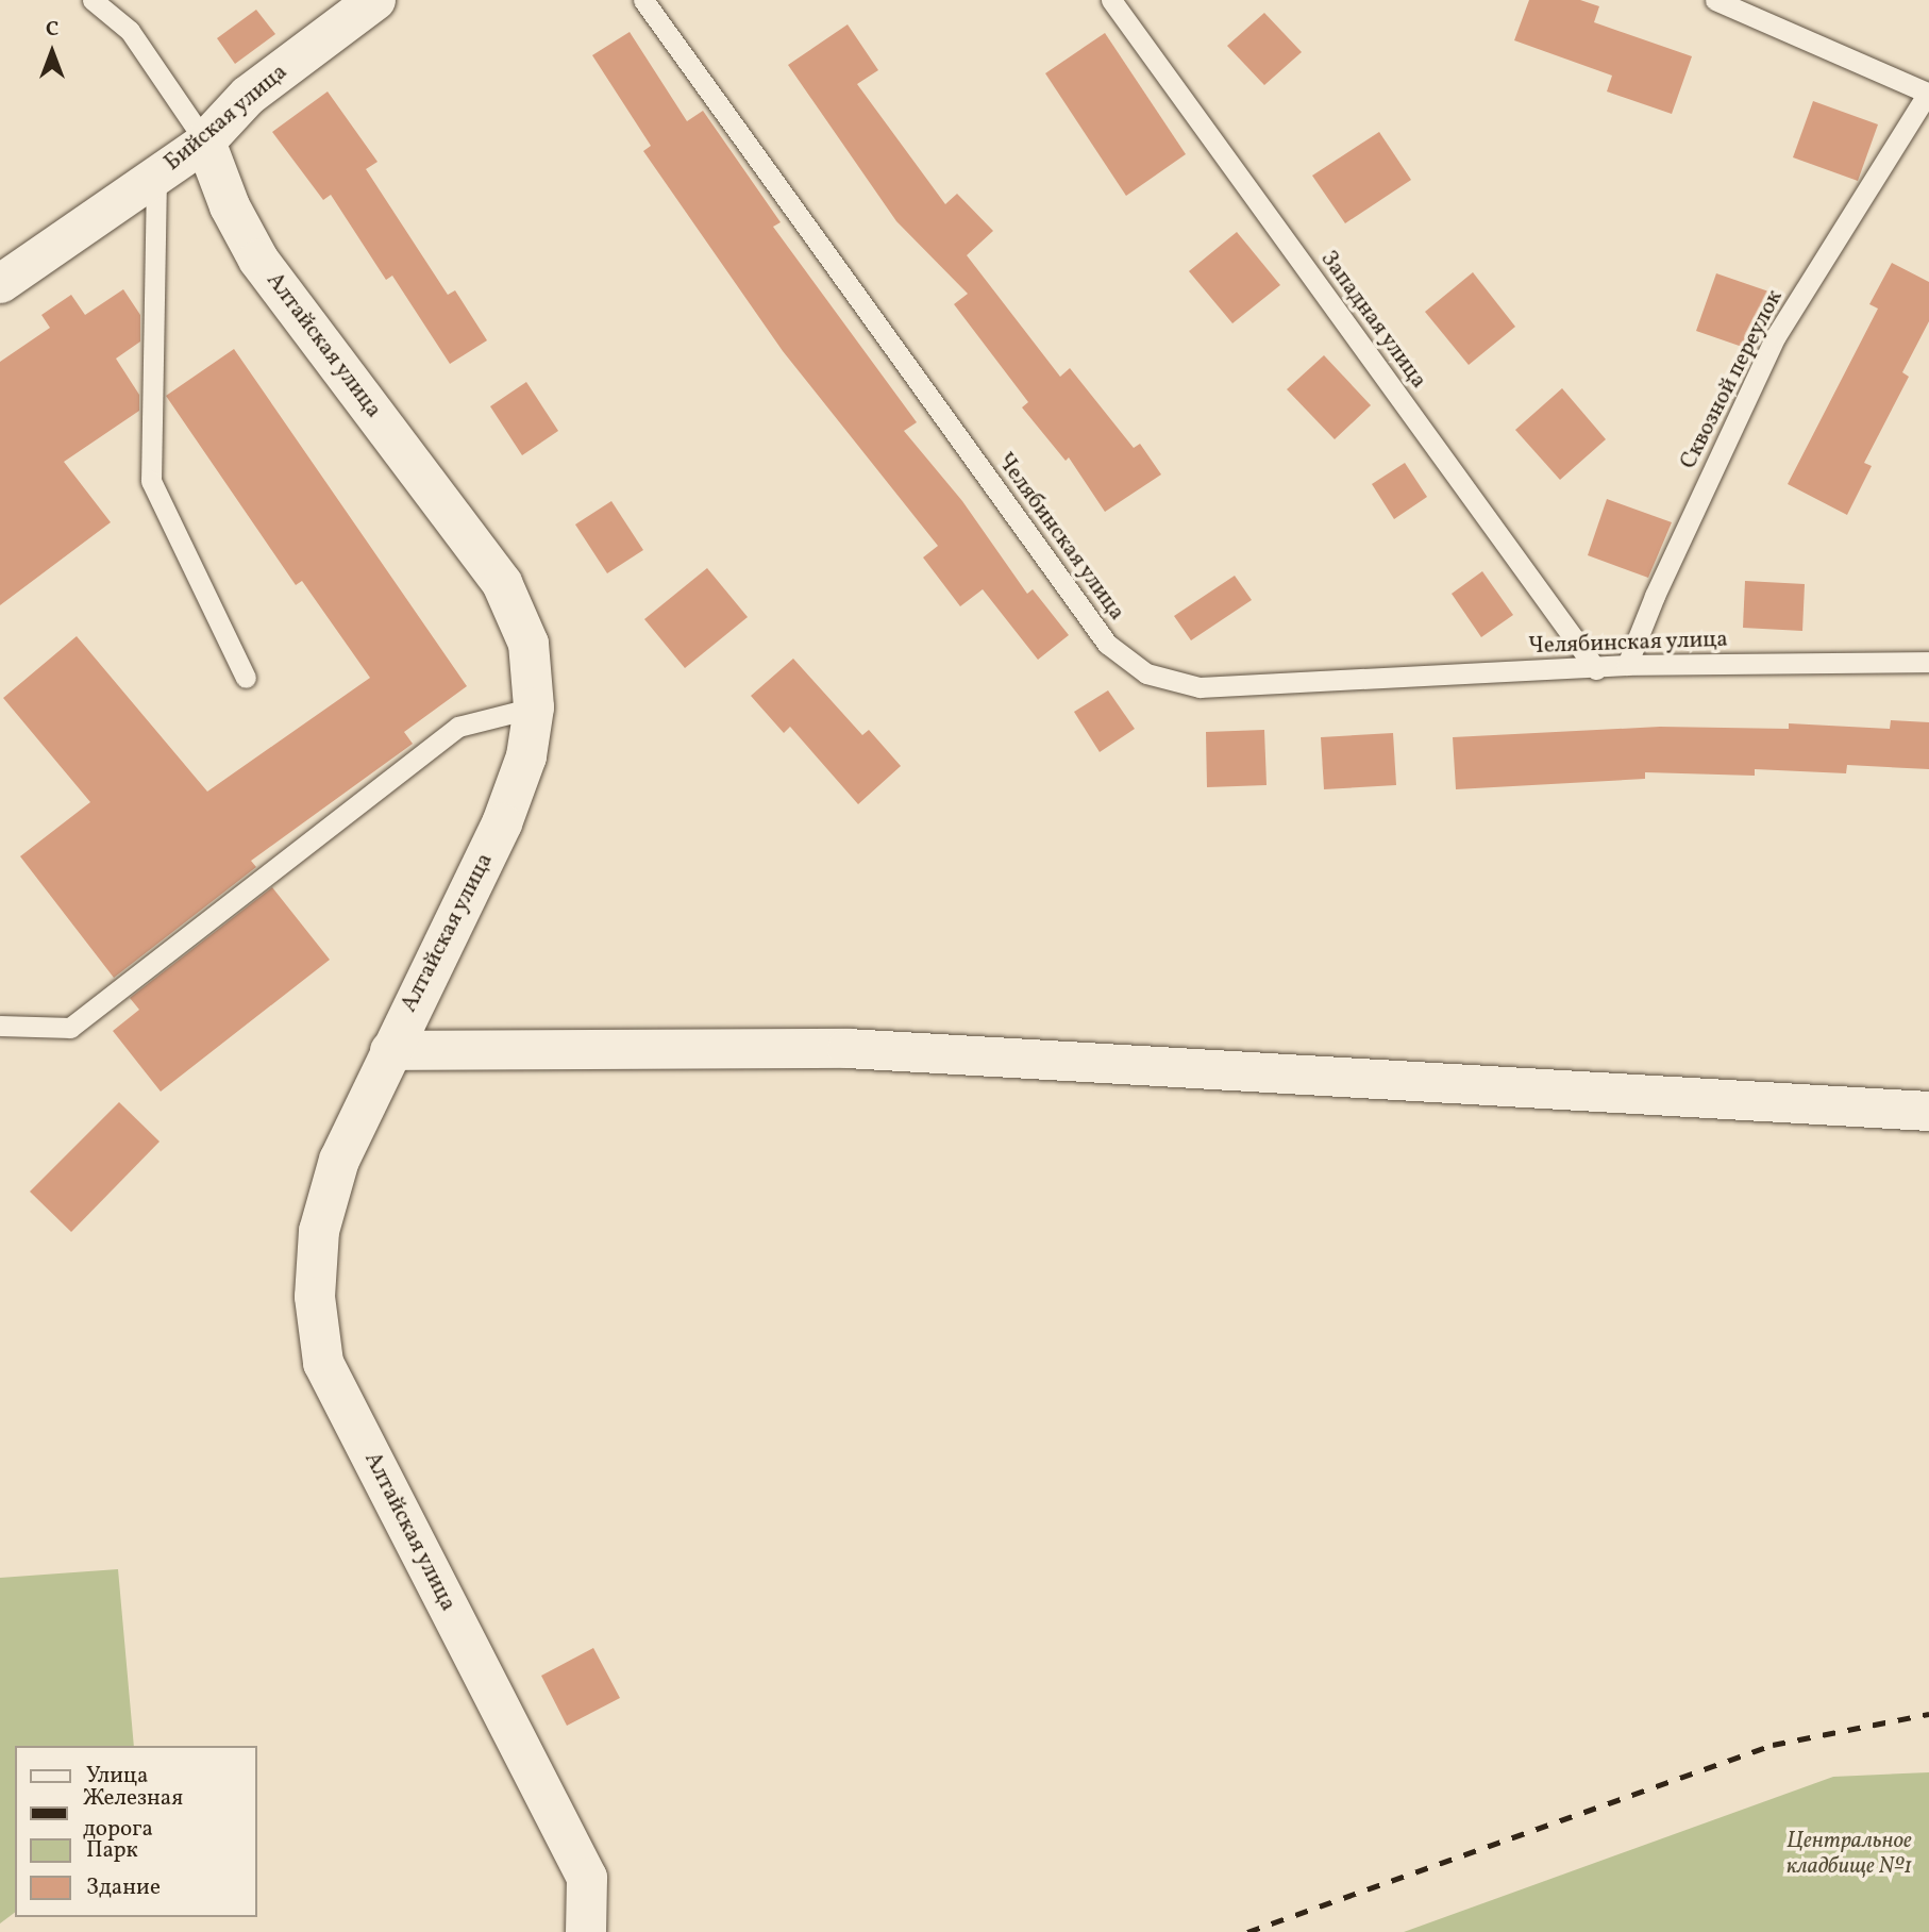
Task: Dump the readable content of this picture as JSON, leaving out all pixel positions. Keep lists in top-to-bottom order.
{
  "streets": {
    "street": ["Бийская улица", "Алтайская улица"],
    "lane": ["Западная улица", "Сквозной переулок", "Челябинская улица"]
  },
  "crossings": [
    ["Бийская улица", "Алтайская улица"],
    ["Западная улица", "Челябинская улица"],
    ["Сквозной переулок", "Челябинская улица"]
  ],
  "parks": ["Центральное кладбище №1"],
  "legend": [
    "Улица",
    "Железная дорога",
    "Парк",
    "Здание"
  ],
  "north": "top"
}
